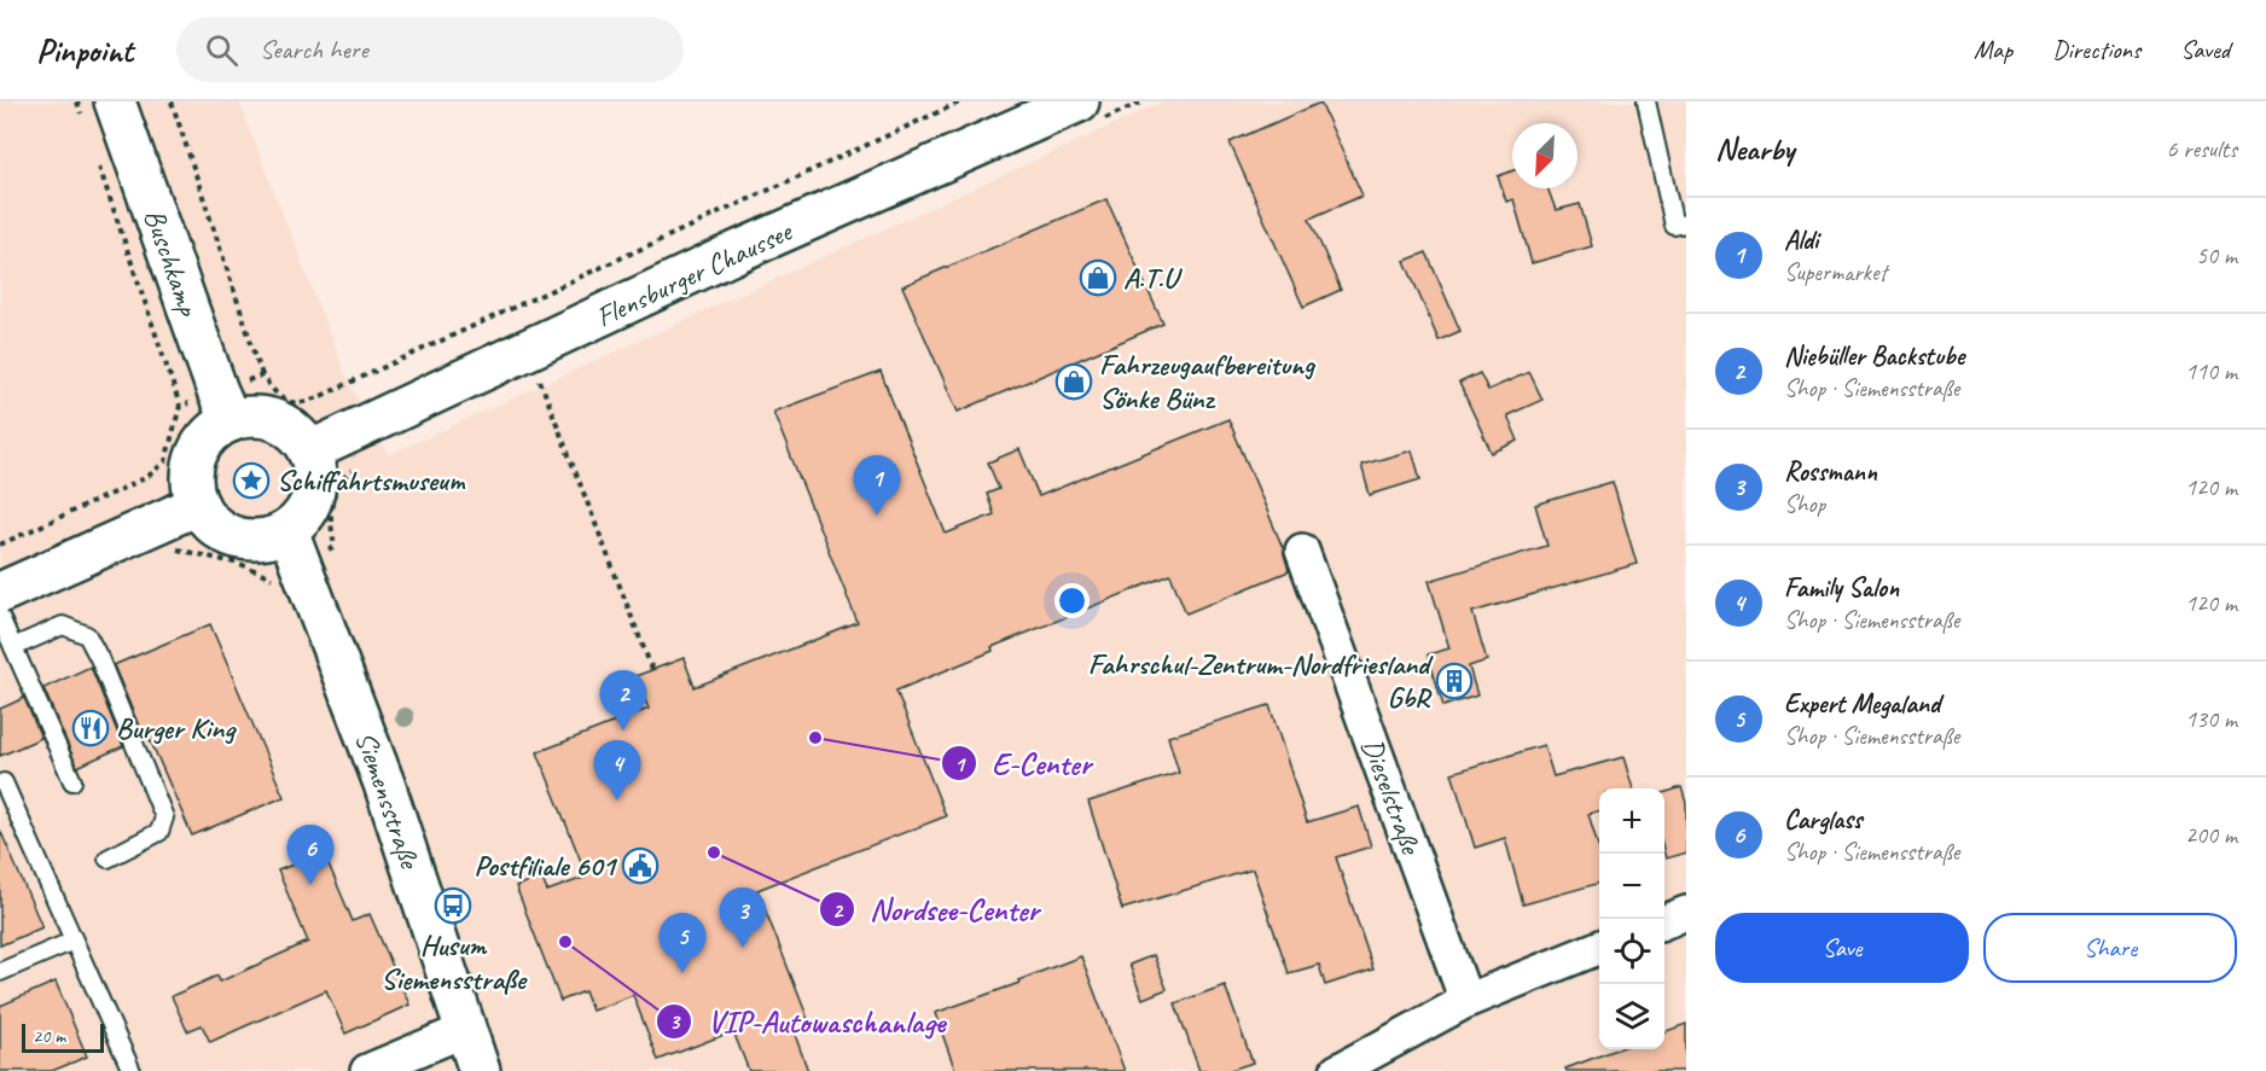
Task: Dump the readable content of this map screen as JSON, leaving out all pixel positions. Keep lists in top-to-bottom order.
{
  "streets": {
    "main road": ["Buschkamp", "Flensburger Chaussee", "Siemensstraße"],
    "street": ["Dieselstraße"]
  },
  "crossings": [
    ["Buschkamp", "Flensburger Chaussee"],
    ["Buschkamp", "Siemensstraße"],
    ["Flensburger Chaussee", "Siemensstraße"]
  ],
  "places": {
    "shop": ["A.T.U", "Fahrzeugaufbereitung Sönke Bünz"],
    "place": ["Schiffahrtsmuseum"],
    "building": ["Fahrschul-Zentrum-Nordfriesland GbR"],
    "restaurant": ["Burger King"],
    "other": ["E-Center", "Nordsee-Center", "VIP-Autowaschanlage"],
    "public building": ["Postfiliale 601"],
    "bus stop": ["Husum Siemensstraße"]
  },
  "scale_bar": "20 m",
  "north": "bottom left",
  "page": {
    "header": "Pinpoint",
    "search": "Search here",
    "nav": ["Map", "Directions", "Saved"],
    "heading": ["Nearby", "6 results"],
    "list": [
      {
        "mark": "1",
        "name": "Aldi",
        "note": "Supermarket",
        "value": "50 m"
      },
      {
        "mark": "2",
        "name": "Niebüller Backstube",
        "note": "Shop · Siemensstraße",
        "value": "110 m"
      },
      {
        "mark": "3",
        "name": "Rossmann",
        "note": "Shop",
        "value": "120 m"
      },
      {
        "mark": "4",
        "name": "Family Salon",
        "note": "Shop · Siemensstraße",
        "value": "120 m"
      },
      {
        "mark": "5",
        "name": "Expert Megaland",
        "note": "Shop · Siemensstraße",
        "value": "130 m"
      },
      {
        "mark": "6",
        "name": "Carglass",
        "note": "Shop · Siemensstraße",
        "value": "200 m"
      }
    ],
    "pins": [
      "1",
      "2",
      "4",
      "6",
      "3",
      "5"
    ],
    "map_buttons": ["+", "−"],
    "buttons": ["Save", "Share"],
    "scale": "20 m"
  }
}
